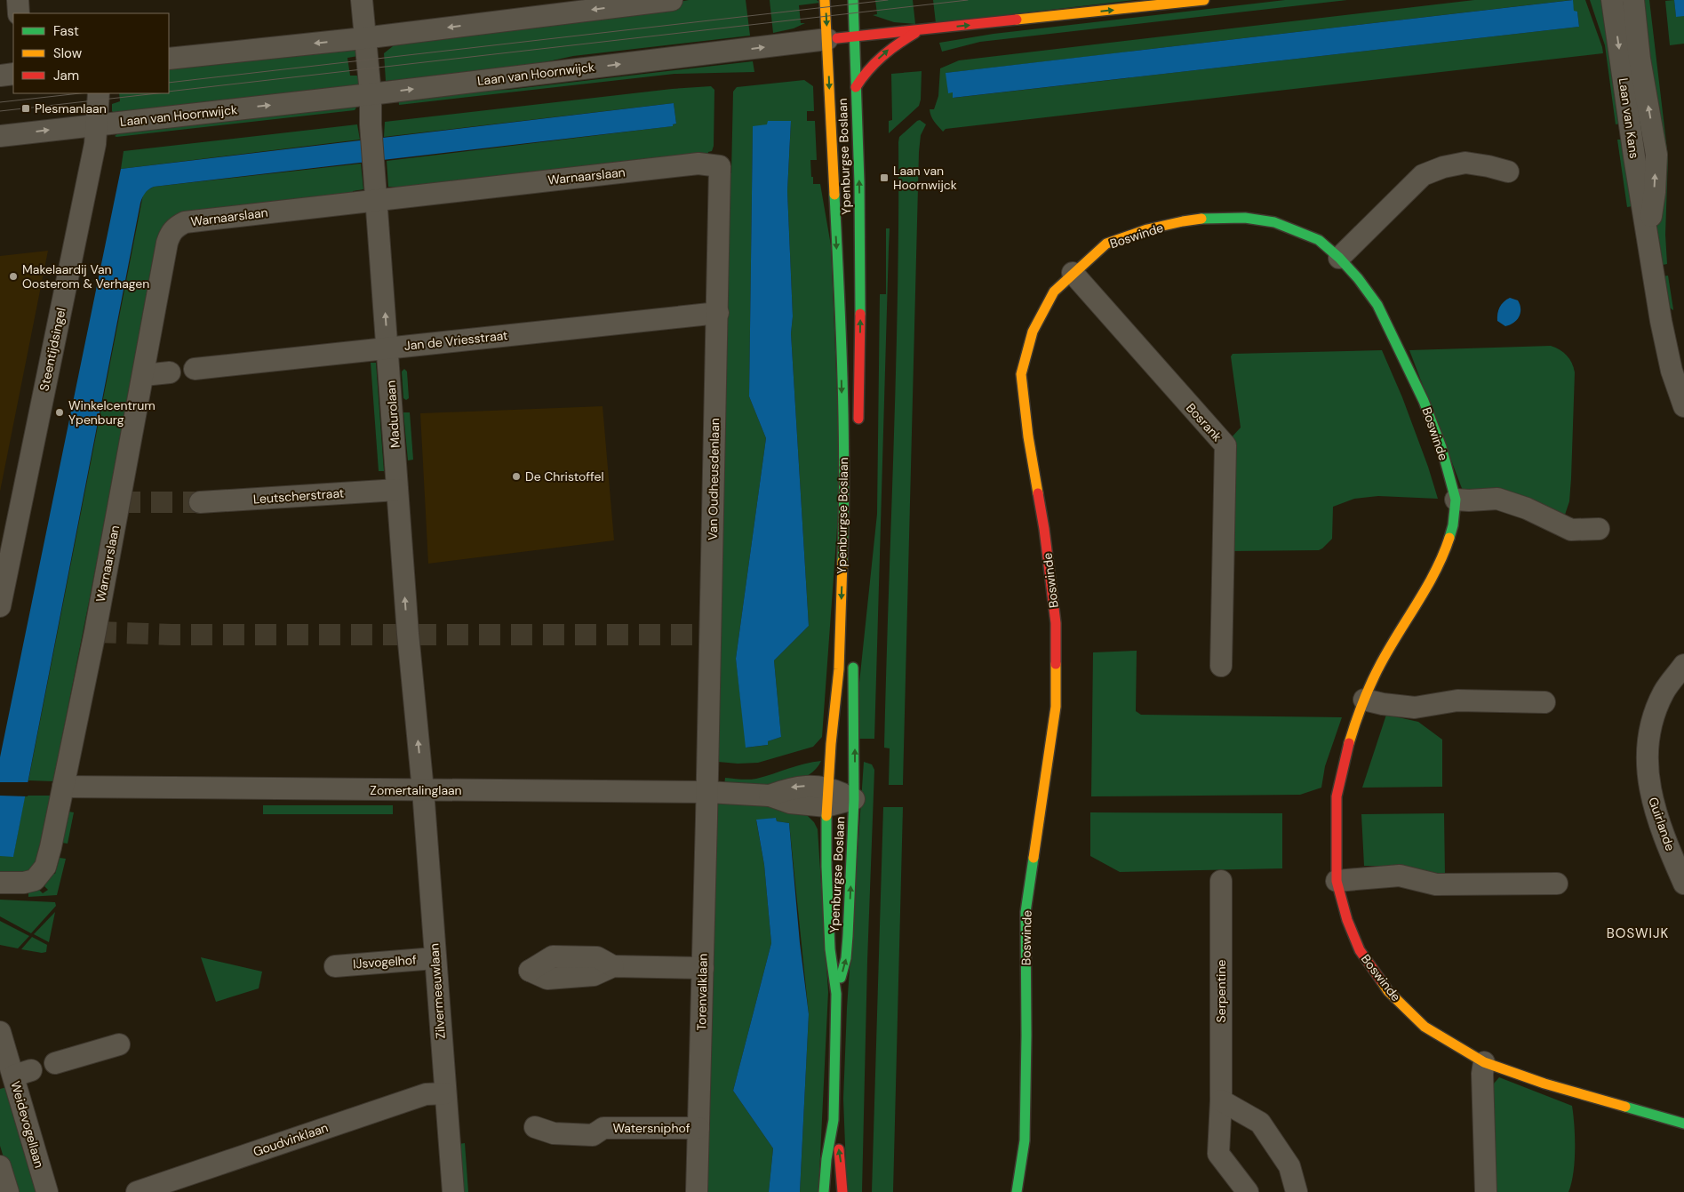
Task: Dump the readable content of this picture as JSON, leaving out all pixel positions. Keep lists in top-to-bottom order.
{
  "streets": {
    "main road": ["Laan van Hoornwijck", "Ypenburgse Boslaan", "Boswinde"],
    "street": [
      "Laan van Kans",
      "Warnaarslaan",
      "Jan de Vriesstraat",
      "Steentijdsingel",
      "Madurolaan",
      "Bosrank",
      "Van Oudheusdenlaan",
      "Leutscherstraat",
      "Zomertalinglaan",
      "Guirlande",
      "IJsvogelhof",
      "Zilvermeeuwlaan",
      "Serpentine",
      "Torenvalklaan",
      "Weidevogellaan",
      "Watersniphof",
      "Goudvinklaan"
    ]
  },
  "crossings": [
    ["Laan van Hoornwijck", "Ypenburgse Boslaan"],
    ["Laan van Hoornwijck", "Steentijdsingel"],
    ["Laan van Hoornwijck", "Madurolaan"],
    ["Ypenburgse Boslaan", "Zomertalinglaan"],
    ["Warnaarslaan", "Madurolaan"],
    ["Warnaarslaan", "Van Oudheusdenlaan"],
    ["Warnaarslaan", "Zomertalinglaan"],
    ["Boswinde", "Bosrank"],
    ["Jan de Vriesstraat", "Madurolaan"],
    ["Jan de Vriesstraat", "Van Oudheusdenlaan"],
    ["Madurolaan", "Leutscherstraat"],
    ["Madurolaan", "Zomertalinglaan"],
    ["Madurolaan", "Zilvermeeuwlaan"],
    ["Van Oudheusdenlaan", "Zomertalinglaan"],
    ["Van Oudheusdenlaan", "Torenvalklaan"],
    ["Zomertalinglaan", "Zilvermeeuwlaan"],
    ["Zomertalinglaan", "Torenvalklaan"],
    ["IJsvogelhof", "Zilvermeeuwlaan"],
    ["Zilvermeeuwlaan", "Goudvinklaan"],
    ["Torenvalklaan", "Watersniphof"]
  ],
  "one_way": ["Laan van Hoornwijck", "Madurolaan"],
  "districts": ["BOSWIJK"],
  "places": {
    "transit": ["Plesmanlaan", "Laan van Hoornwijck"],
    "other": ["Makelaardij Van Oosterom & Verhagen", "Winkelcentrum Ypenburg", "De Christoffel"]
  },
  "legend": ["Fast", "Slow", "Jam"]
}
